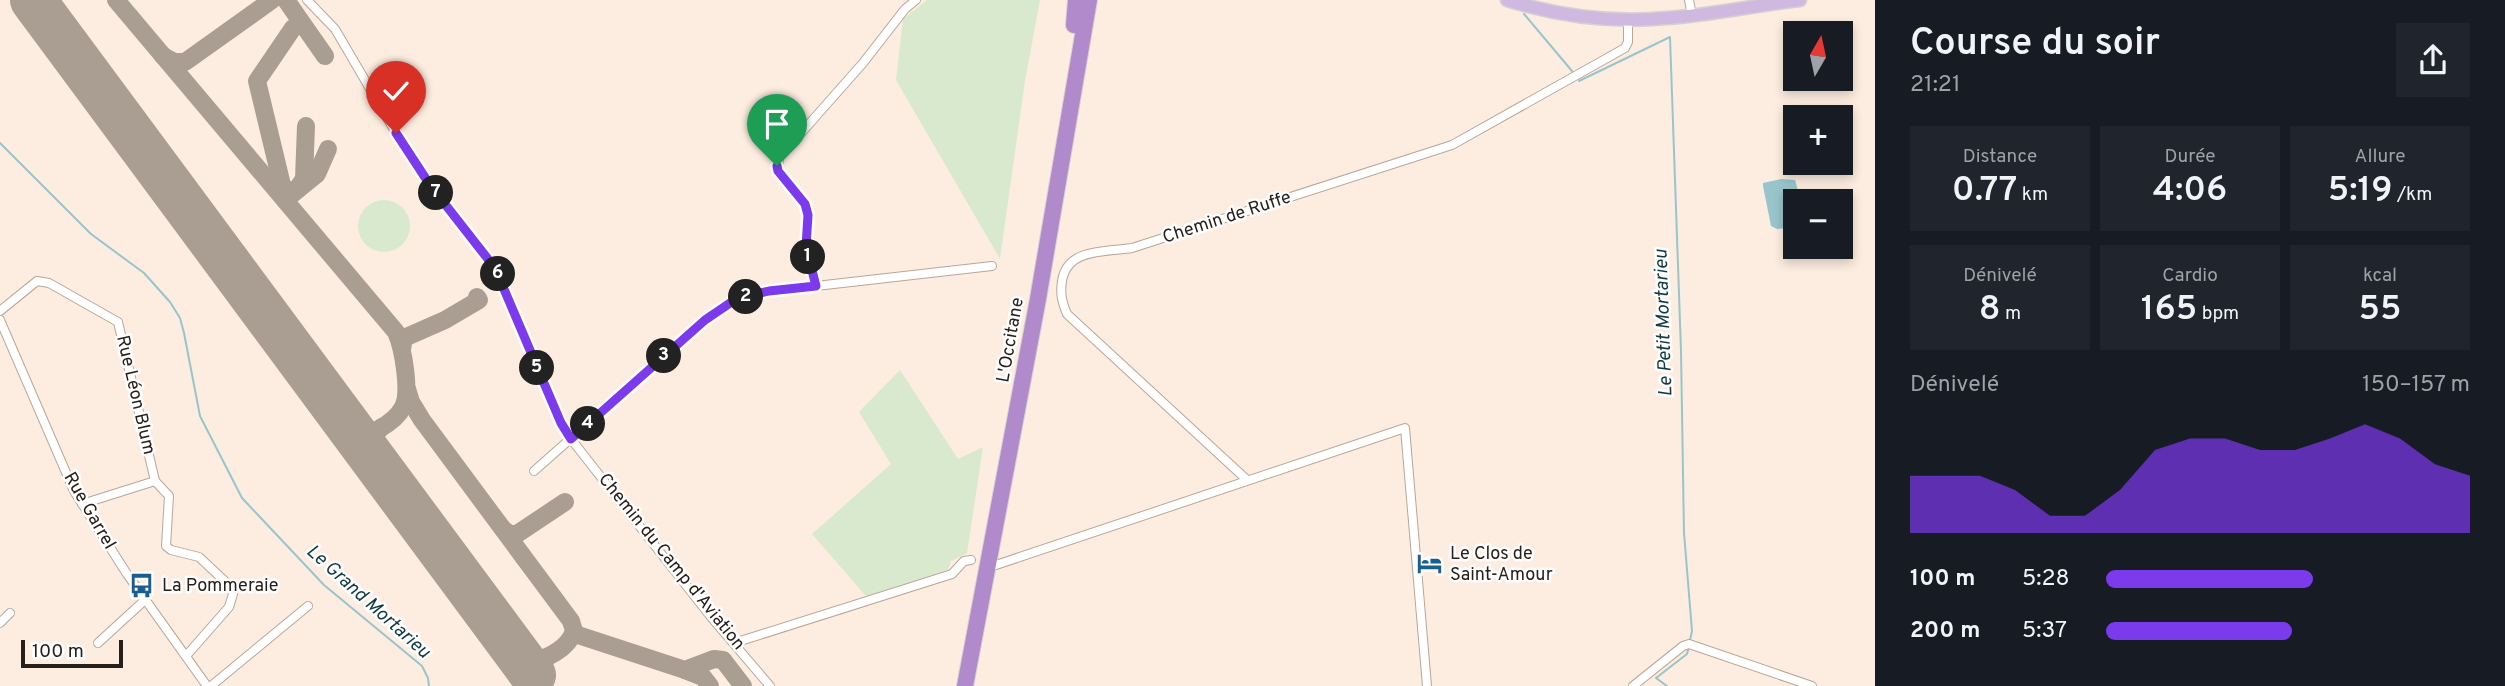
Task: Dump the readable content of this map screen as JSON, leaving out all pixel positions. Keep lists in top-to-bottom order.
{
  "streets": {
    "highway": ["L'Occitane"],
    "street": [
      "Chemin de Ruffe",
      "Rue Léon Blum",
      "Rue Garrel",
      "Chemin du Camp d'Aviation"
    ]
  },
  "crossings": [
    ["Rue Léon Blum", "Rue Garrel"]
  ],
  "water": ["Le Petit Mortarieu", "Le Grand Mortarieu"],
  "places": {
    "hotel": ["Le Clos de Saint-Amour"],
    "bus stop": ["La Pommeraie"]
  },
  "scale_bar": "100 m",
  "north": "top",
  "page": {
    "heading": ["Course du soir", "21:21"],
    "map_buttons": ["+", "−"],
    "stats": [
      ["Distance", "0.77 km"],
      ["Durée", "4:06"],
      ["Allure", "5:19 /km"],
      ["Dénivelé", "8 m"],
      ["Cardio", "165 bpm"],
      ["kcal", "55"]
    ],
    "pins": [
      "7",
      "1",
      "6",
      "2",
      "3",
      "5",
      "4"
    ],
    "chart": ["Dénivelé", "150–157 m"],
    "list": [
      {
        "name": "100 m",
        "note": "5:28"
      },
      {
        "name": "200 m",
        "note": "5:37"
      }
    ],
    "scale": "100 m"
  }
}
